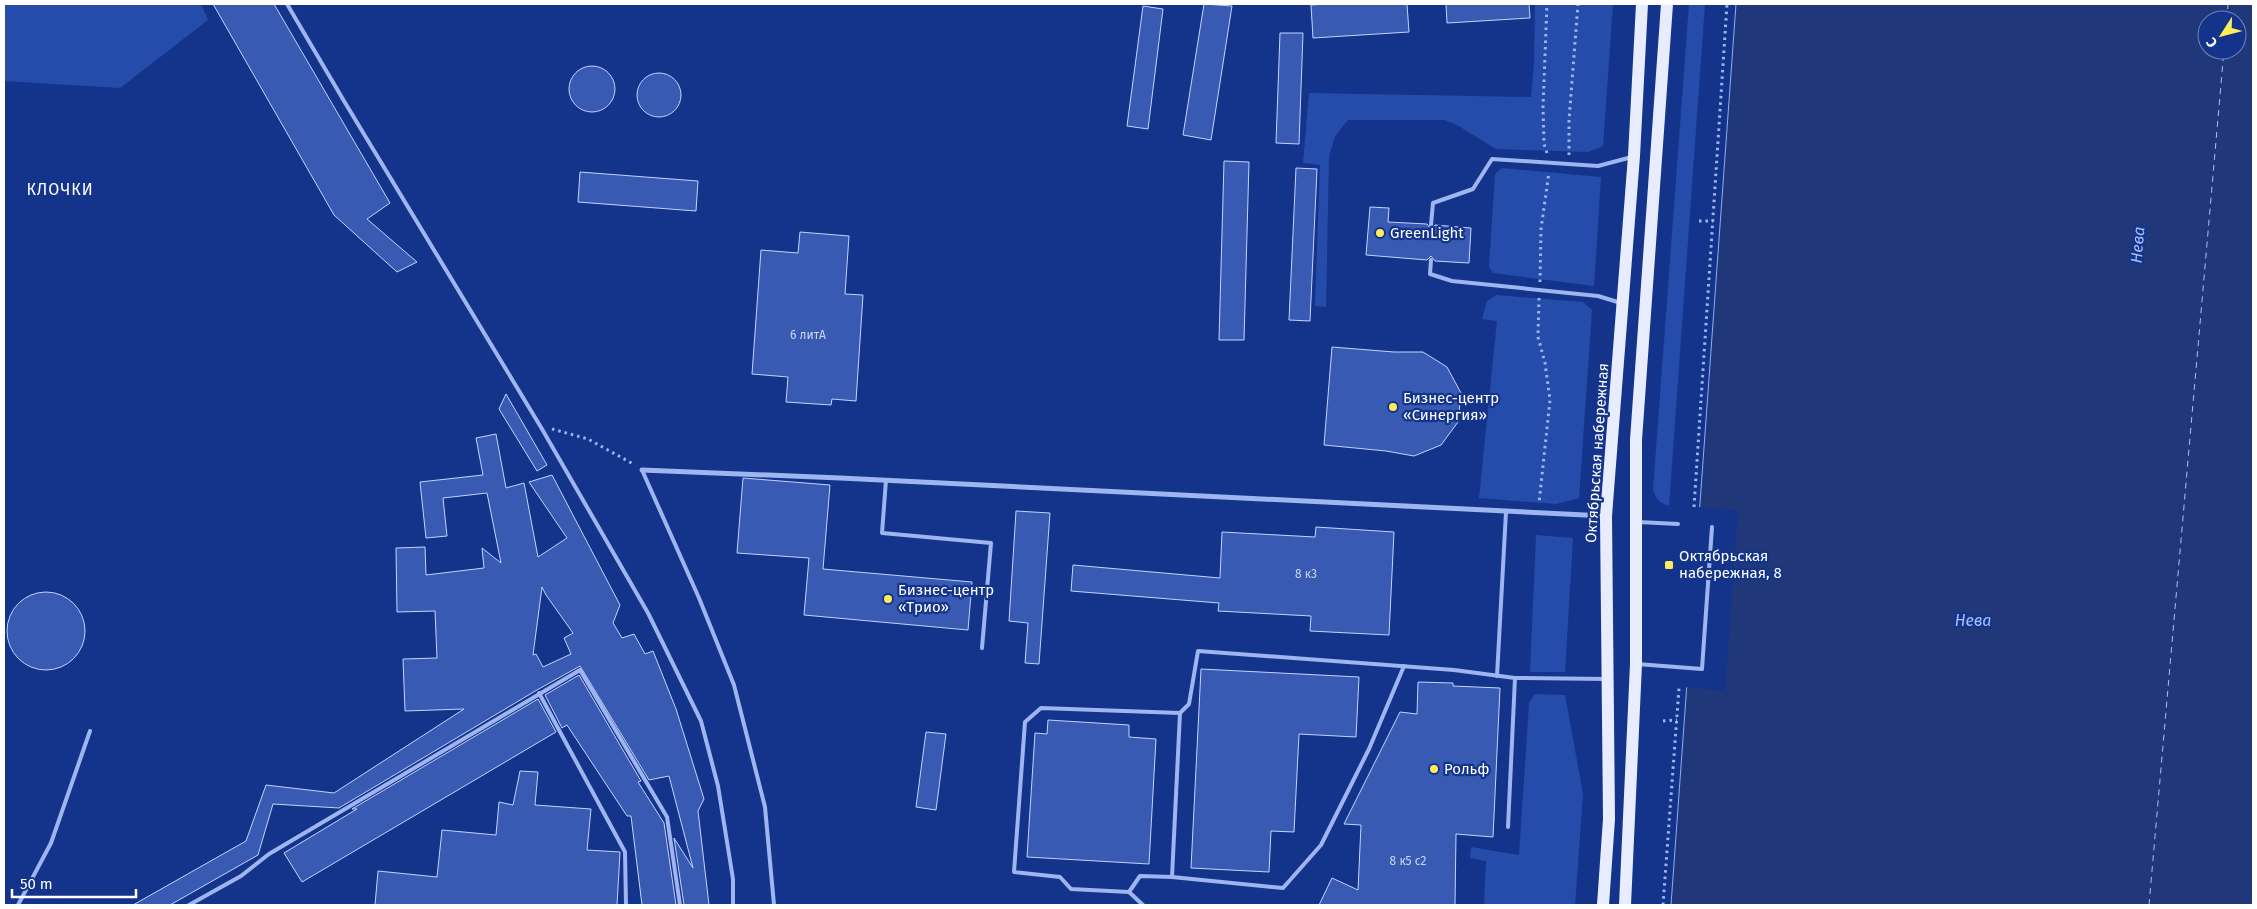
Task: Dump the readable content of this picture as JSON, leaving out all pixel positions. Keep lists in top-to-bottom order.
{
  "streets": {
    "main road": ["Октябрьская набережная"]
  },
  "districts": ["КЛОЧКИ"],
  "water": ["Нева"],
  "places": {
    "other": [
      "GreenLight",
      "Бизнес-центр «Синергия»",
      "Бизнес-центр «Трио»",
      "Рольф"
    ],
    "transit": ["Октябрьская набережная, 8"]
  },
  "house_numbers": ["6 литА", "8 к3", "8 к5 с2"],
  "scale_bar": "50 m",
  "north": "bottom left"
}
